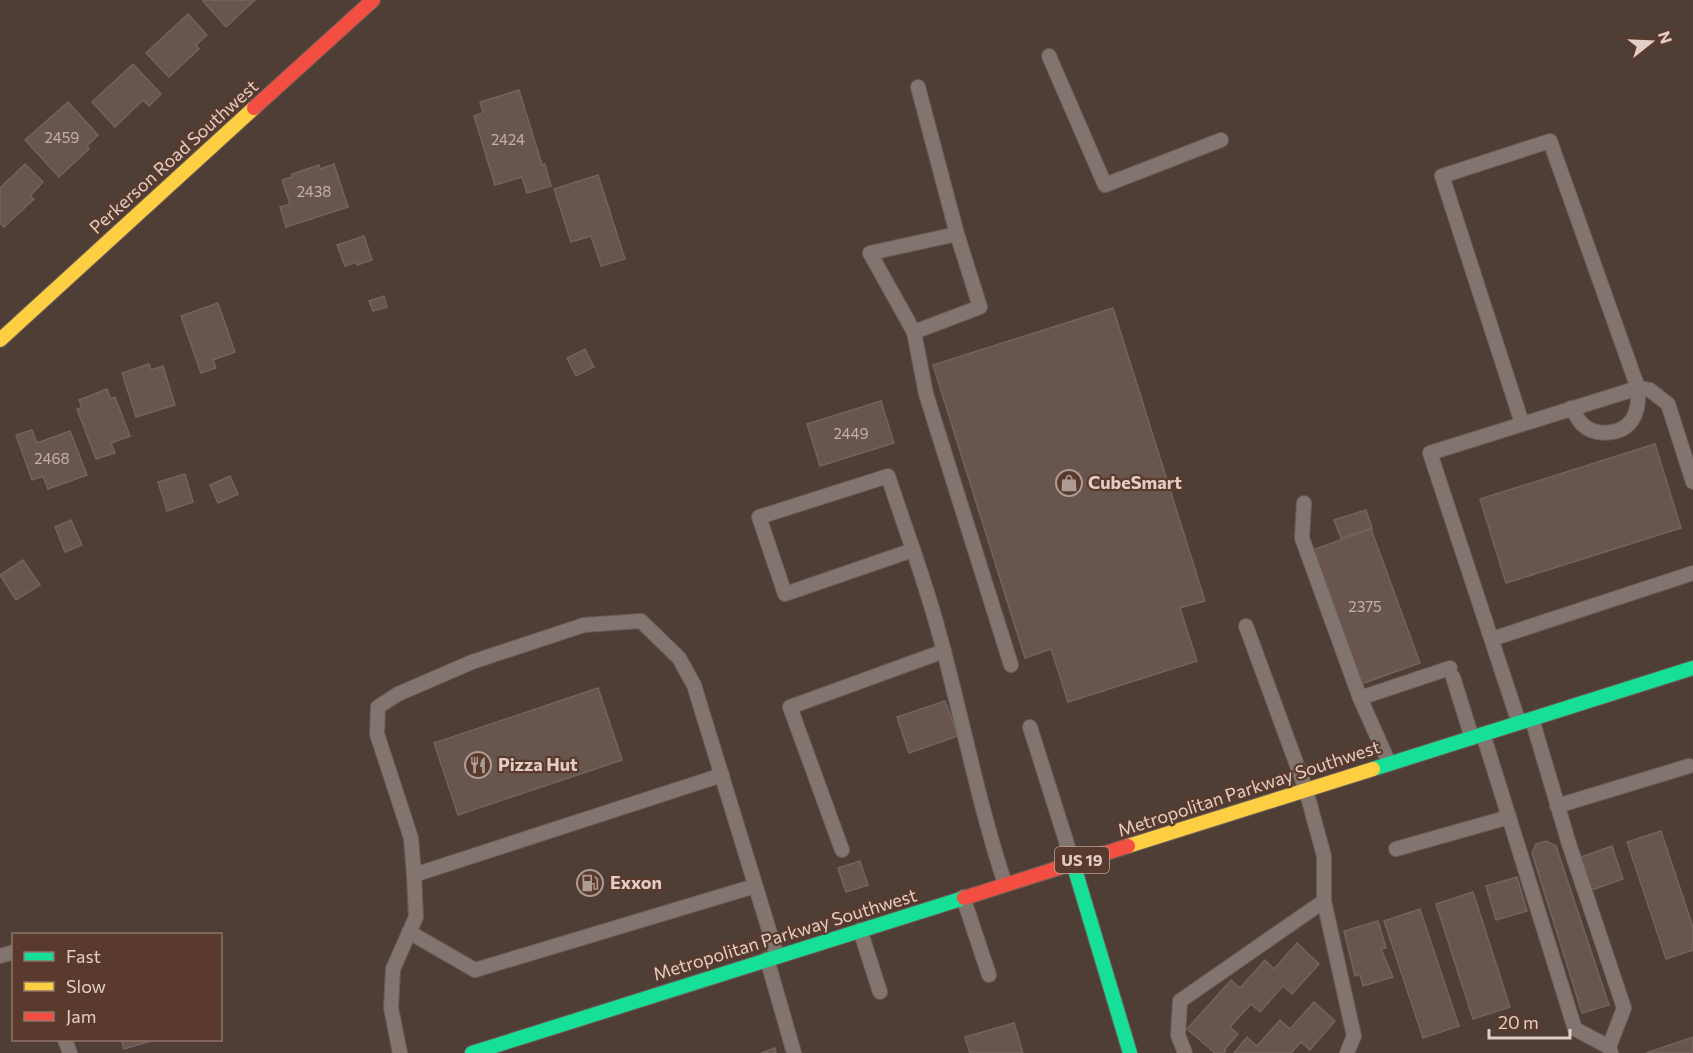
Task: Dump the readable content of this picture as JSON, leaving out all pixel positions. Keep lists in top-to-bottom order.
{
  "streets": {
    "main road": ["Perkerson Road Southwest", "Metropolitan Parkway Southwest", "US 19"]
  },
  "places": {
    "shop": ["CubeSmart"],
    "restaurant": ["Pizza Hut"],
    "fuel station": ["Exxon"]
  },
  "house_numbers": [
    "2459",
    "2424",
    "2438",
    "2449",
    "2468",
    "2375"
  ],
  "legend": ["Fast", "Slow", "Jam"],
  "scale_bar": "20 m",
  "north": "right"
}
